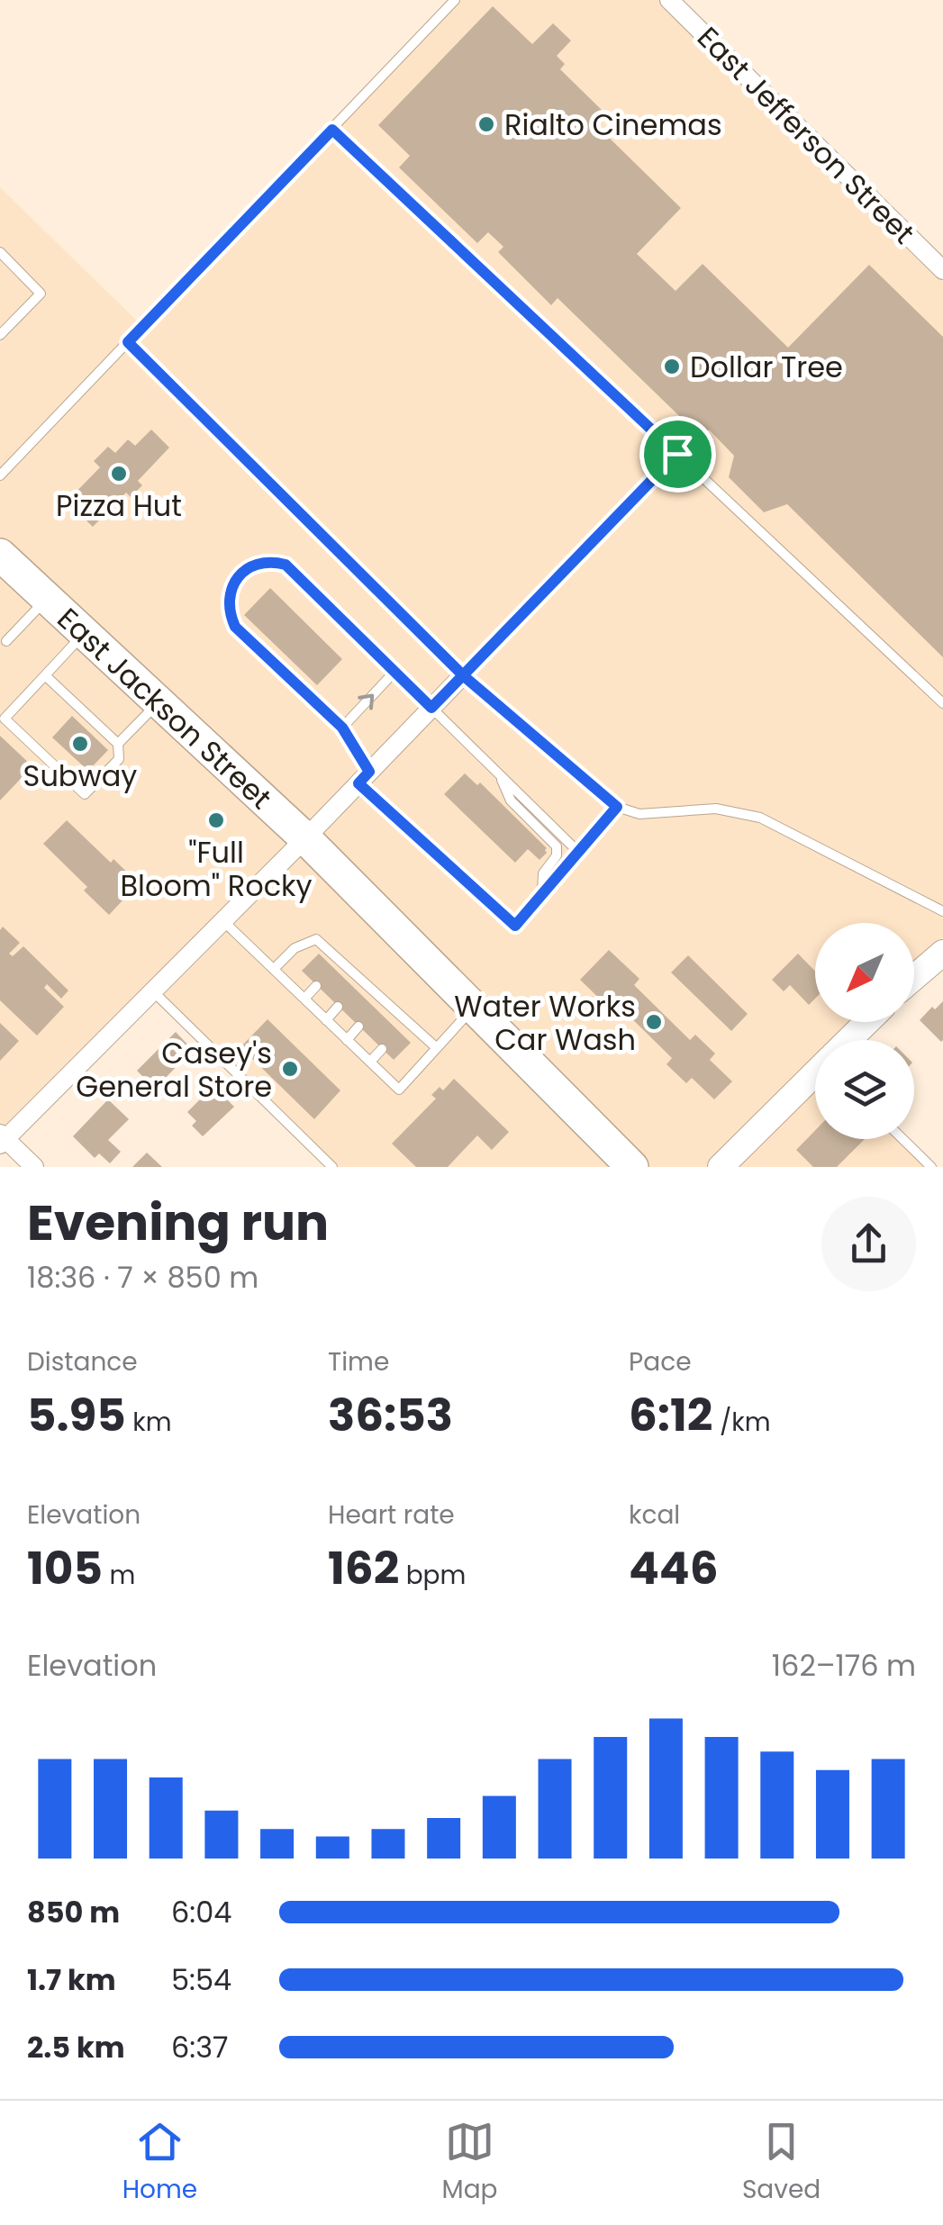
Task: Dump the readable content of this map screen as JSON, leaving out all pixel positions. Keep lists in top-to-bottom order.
{
  "streets": {
    "highway": ["East Jackson Street"],
    "street": ["East Jefferson Street"]
  },
  "places": [
    "Rialto Cinemas",
    "Dollar Tree",
    "Pizza Hut",
    "Subway",
    "\"Full Bloom\" Rocky",
    "Water Works Car Wash",
    "Casey's General Store"
  ],
  "north": "bottom left",
  "page": {
    "heading": ["Evening run", "18:36 · 7 × 850 m"],
    "stats": [
      ["Distance", "5.95 km"],
      ["Time", "36:53"],
      ["Pace", "6:12 /km"],
      ["Elevation", "105 m"],
      ["Heart rate", "162 bpm"],
      ["kcal", "446"]
    ],
    "chart": ["Elevation", "162–176 m"],
    "list": [
      {
        "name": "850 m",
        "note": "6:04"
      },
      {
        "name": "1.7 km",
        "note": "5:54"
      },
      {
        "name": "2.5 km",
        "note": "6:37"
      }
    ],
    "tabs": ["Home", "Map", "Saved"]
  }
}
